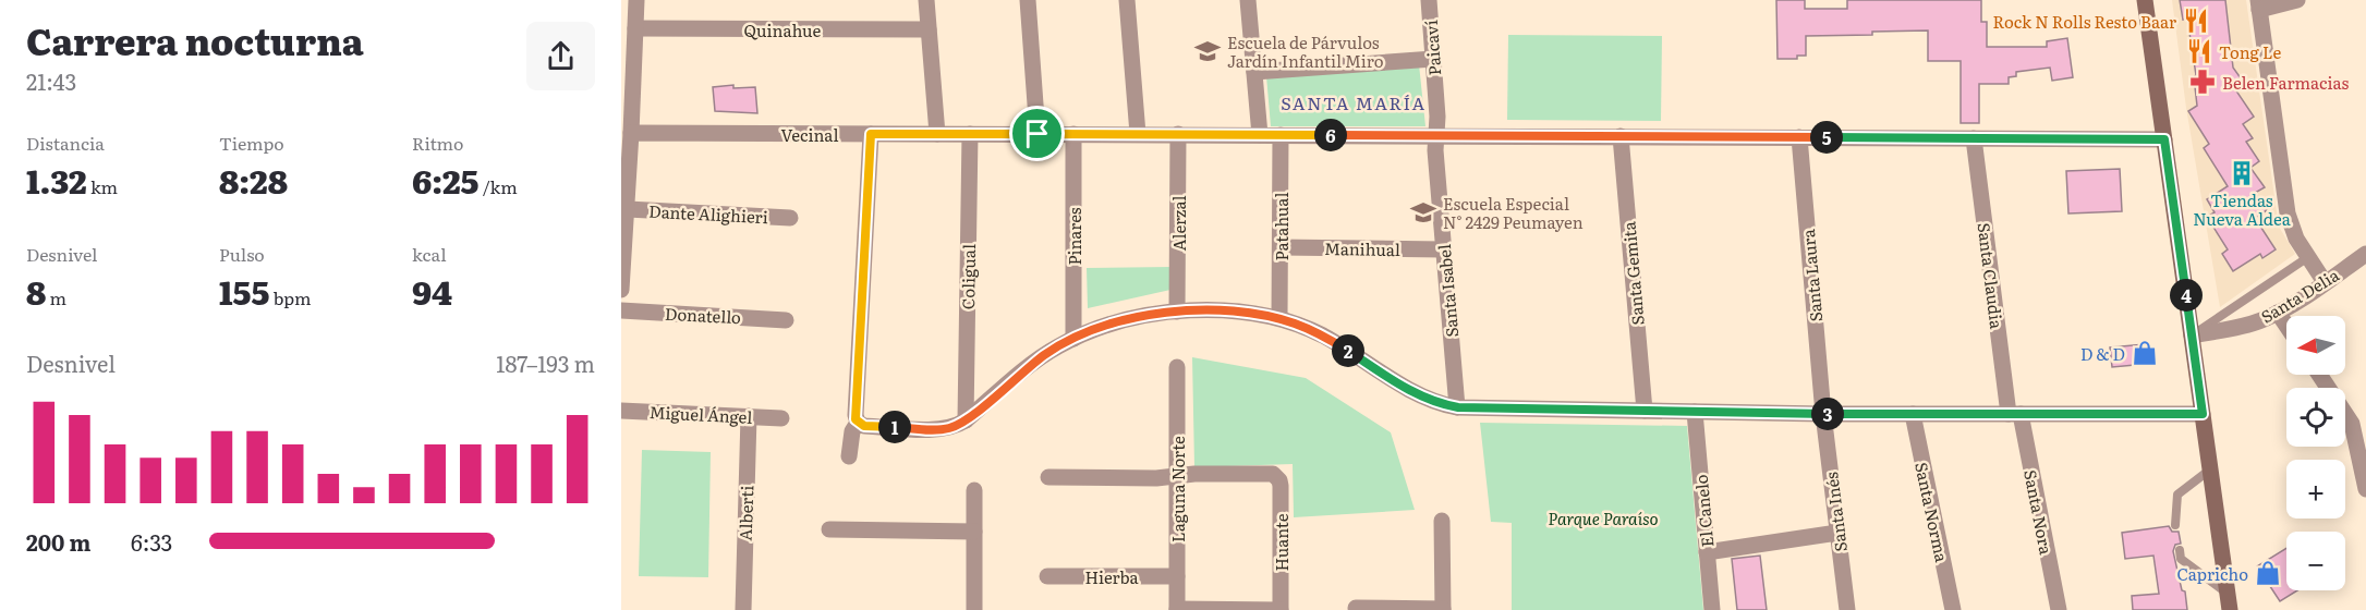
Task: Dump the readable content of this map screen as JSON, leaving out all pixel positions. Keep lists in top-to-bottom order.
{
  "streets": {
    "street": [
      "Quinahue",
      "Paicaví",
      "Vecinal",
      "Dante Alighieri",
      "Alerzal",
      "Patahual",
      "Pinares",
      "Manihual",
      "Santa Gemita",
      "Santa Laura",
      "Santa Claudia",
      "Coligual",
      "Santa Isabel",
      "Santa Delia",
      "Donatello",
      "Miguel Ángel",
      "Laguna Norte",
      "El Canelo",
      "Santa Inés",
      "Santa Norma",
      "Santa Nora",
      "Alberti",
      "Huante",
      "Hierba"
    ]
  },
  "crossings": [
    ["Paicaví", "Vecinal"],
    ["Paicaví", "Santa Isabel"],
    ["Vecinal", "Alerzal"],
    ["Vecinal", "Patahual"],
    ["Vecinal", "Pinares"],
    ["Vecinal", "Santa Gemita"],
    ["Vecinal", "Santa Laura"],
    ["Vecinal", "Santa Claudia"],
    ["Vecinal", "Coligual"],
    ["Vecinal", "Santa Isabel"],
    ["Patahual", "Manihual"],
    ["Manihual", "Santa Isabel"],
    ["Santa Laura", "Santa Inés"],
    ["Santa Claudia", "Santa Nora"],
    ["Miguel Ángel", "Alberti"],
    ["Laguna Norte", "Huante"],
    ["Laguna Norte", "Hierba"]
  ],
  "districts": ["SANTA MARÍA"],
  "parks": ["Parque Paraíso"],
  "places": {
    "restaurant": ["Rock N Rolls Resto Baar", "Tong Le"],
    "school or university": ["Escuela de Párvulos Jardín Infantil Miro", "Escuela Especial N° 2429 Peumayen"],
    "pharmacy": ["Belen Farmacias"],
    "building": ["Tiendas Nueva Aldea"],
    "shop": ["D & D", "Capricho"]
  },
  "north": "left",
  "page": {
    "heading": ["Carrera nocturna", "21:43"],
    "stats": [
      ["Distancia", "1.32 km"],
      ["Tiempo", "8:28"],
      ["Ritmo", "6:25 /km"],
      ["Desnivel", "8 m"],
      ["Pulso", "155 bpm"],
      ["kcal", "94"]
    ],
    "pins": [
      "6",
      "5",
      "4",
      "2",
      "3",
      "1"
    ],
    "map_buttons": ["+", "−"],
    "chart": ["Desnivel", "187–193 m"],
    "list": [
      {
        "name": "200 m",
        "note": "6:33"
      }
    ]
  }
}
